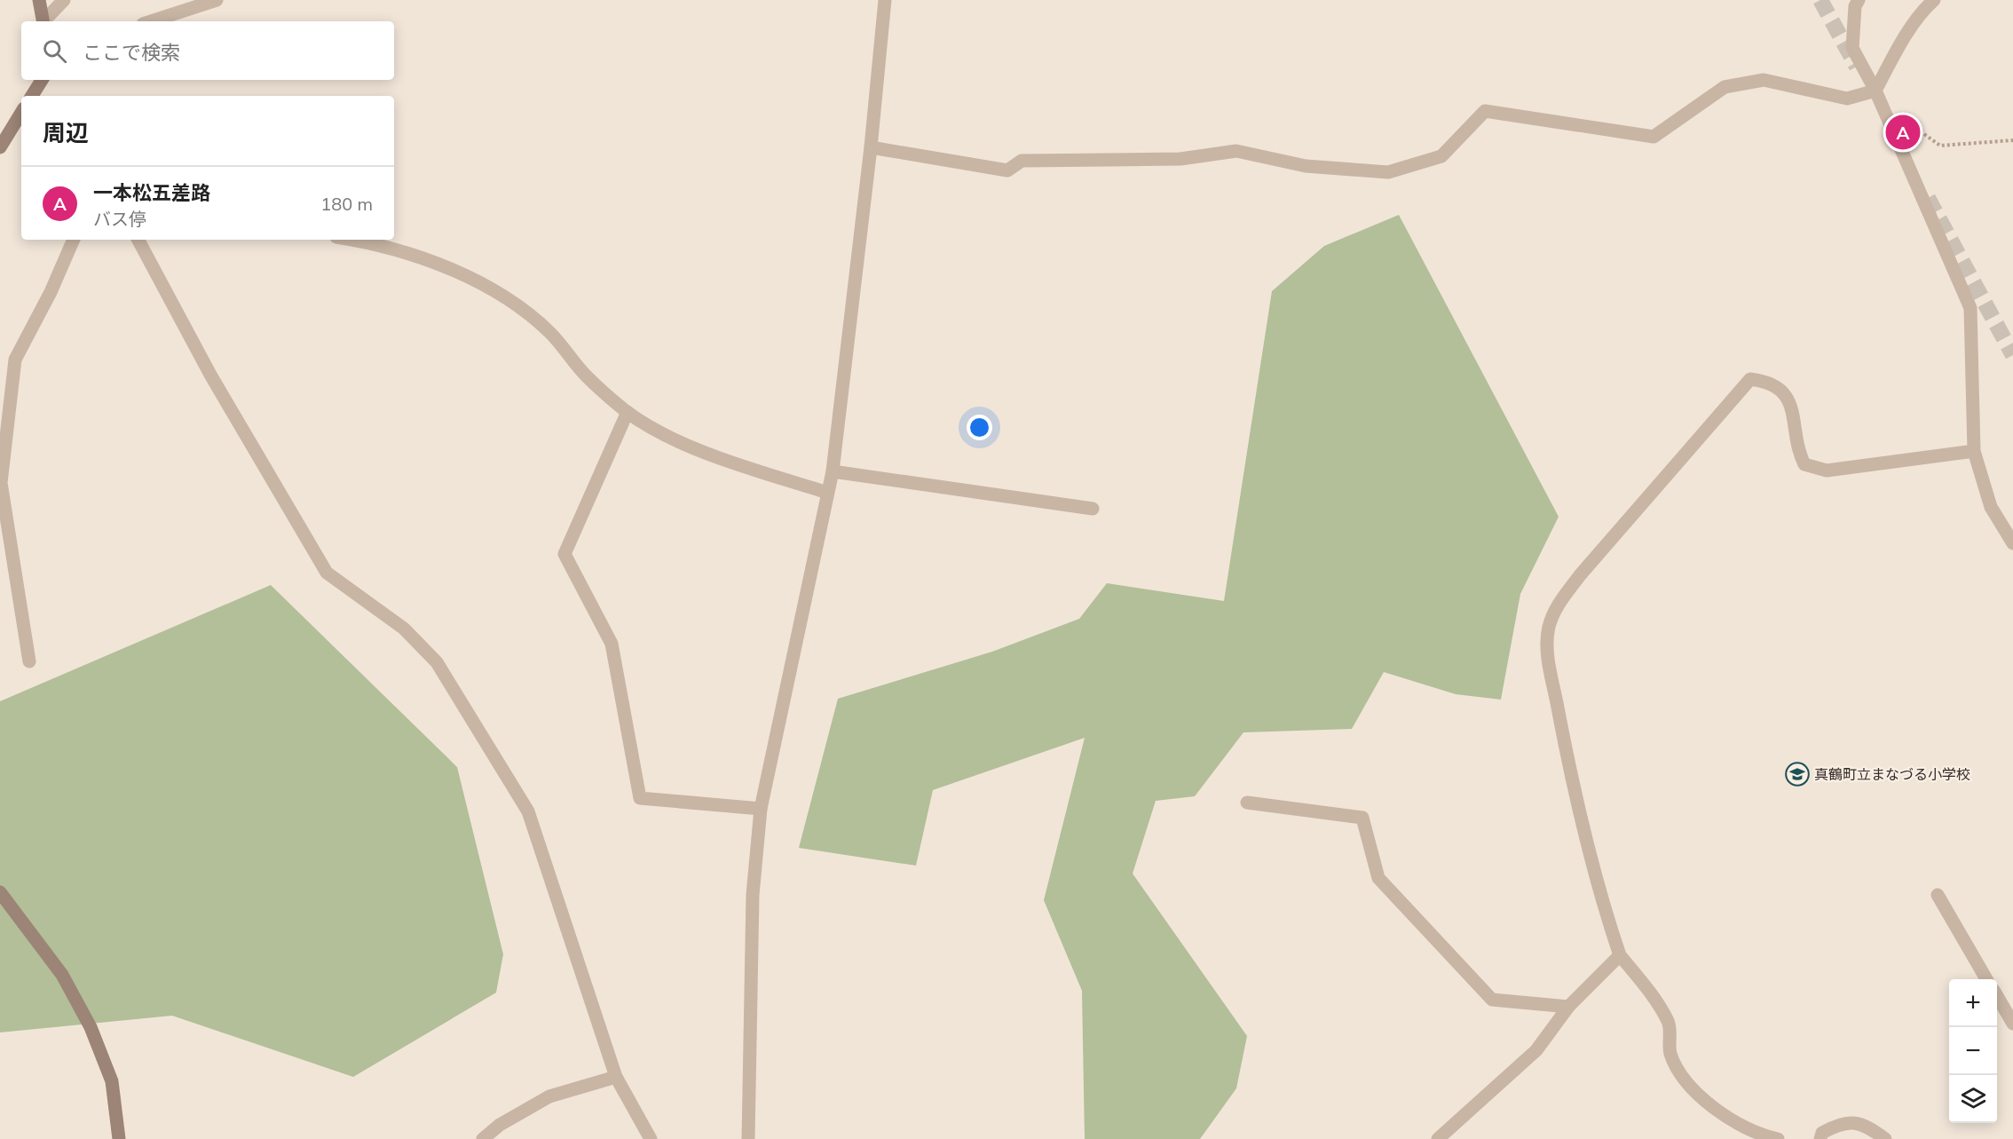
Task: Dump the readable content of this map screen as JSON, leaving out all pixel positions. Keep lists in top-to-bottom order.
{
  "places": {
    "school or university": ["真鶴町立まなづる小学校"]
  },
  "page": {
    "search": "ここで検索",
    "heading": "周辺",
    "pins": "A",
    "list": [
      {
        "mark": "A",
        "name": "一本松五差路",
        "note": "バス停",
        "value": "180 m"
      }
    ],
    "map_buttons": ["+", "−"]
  }
}
